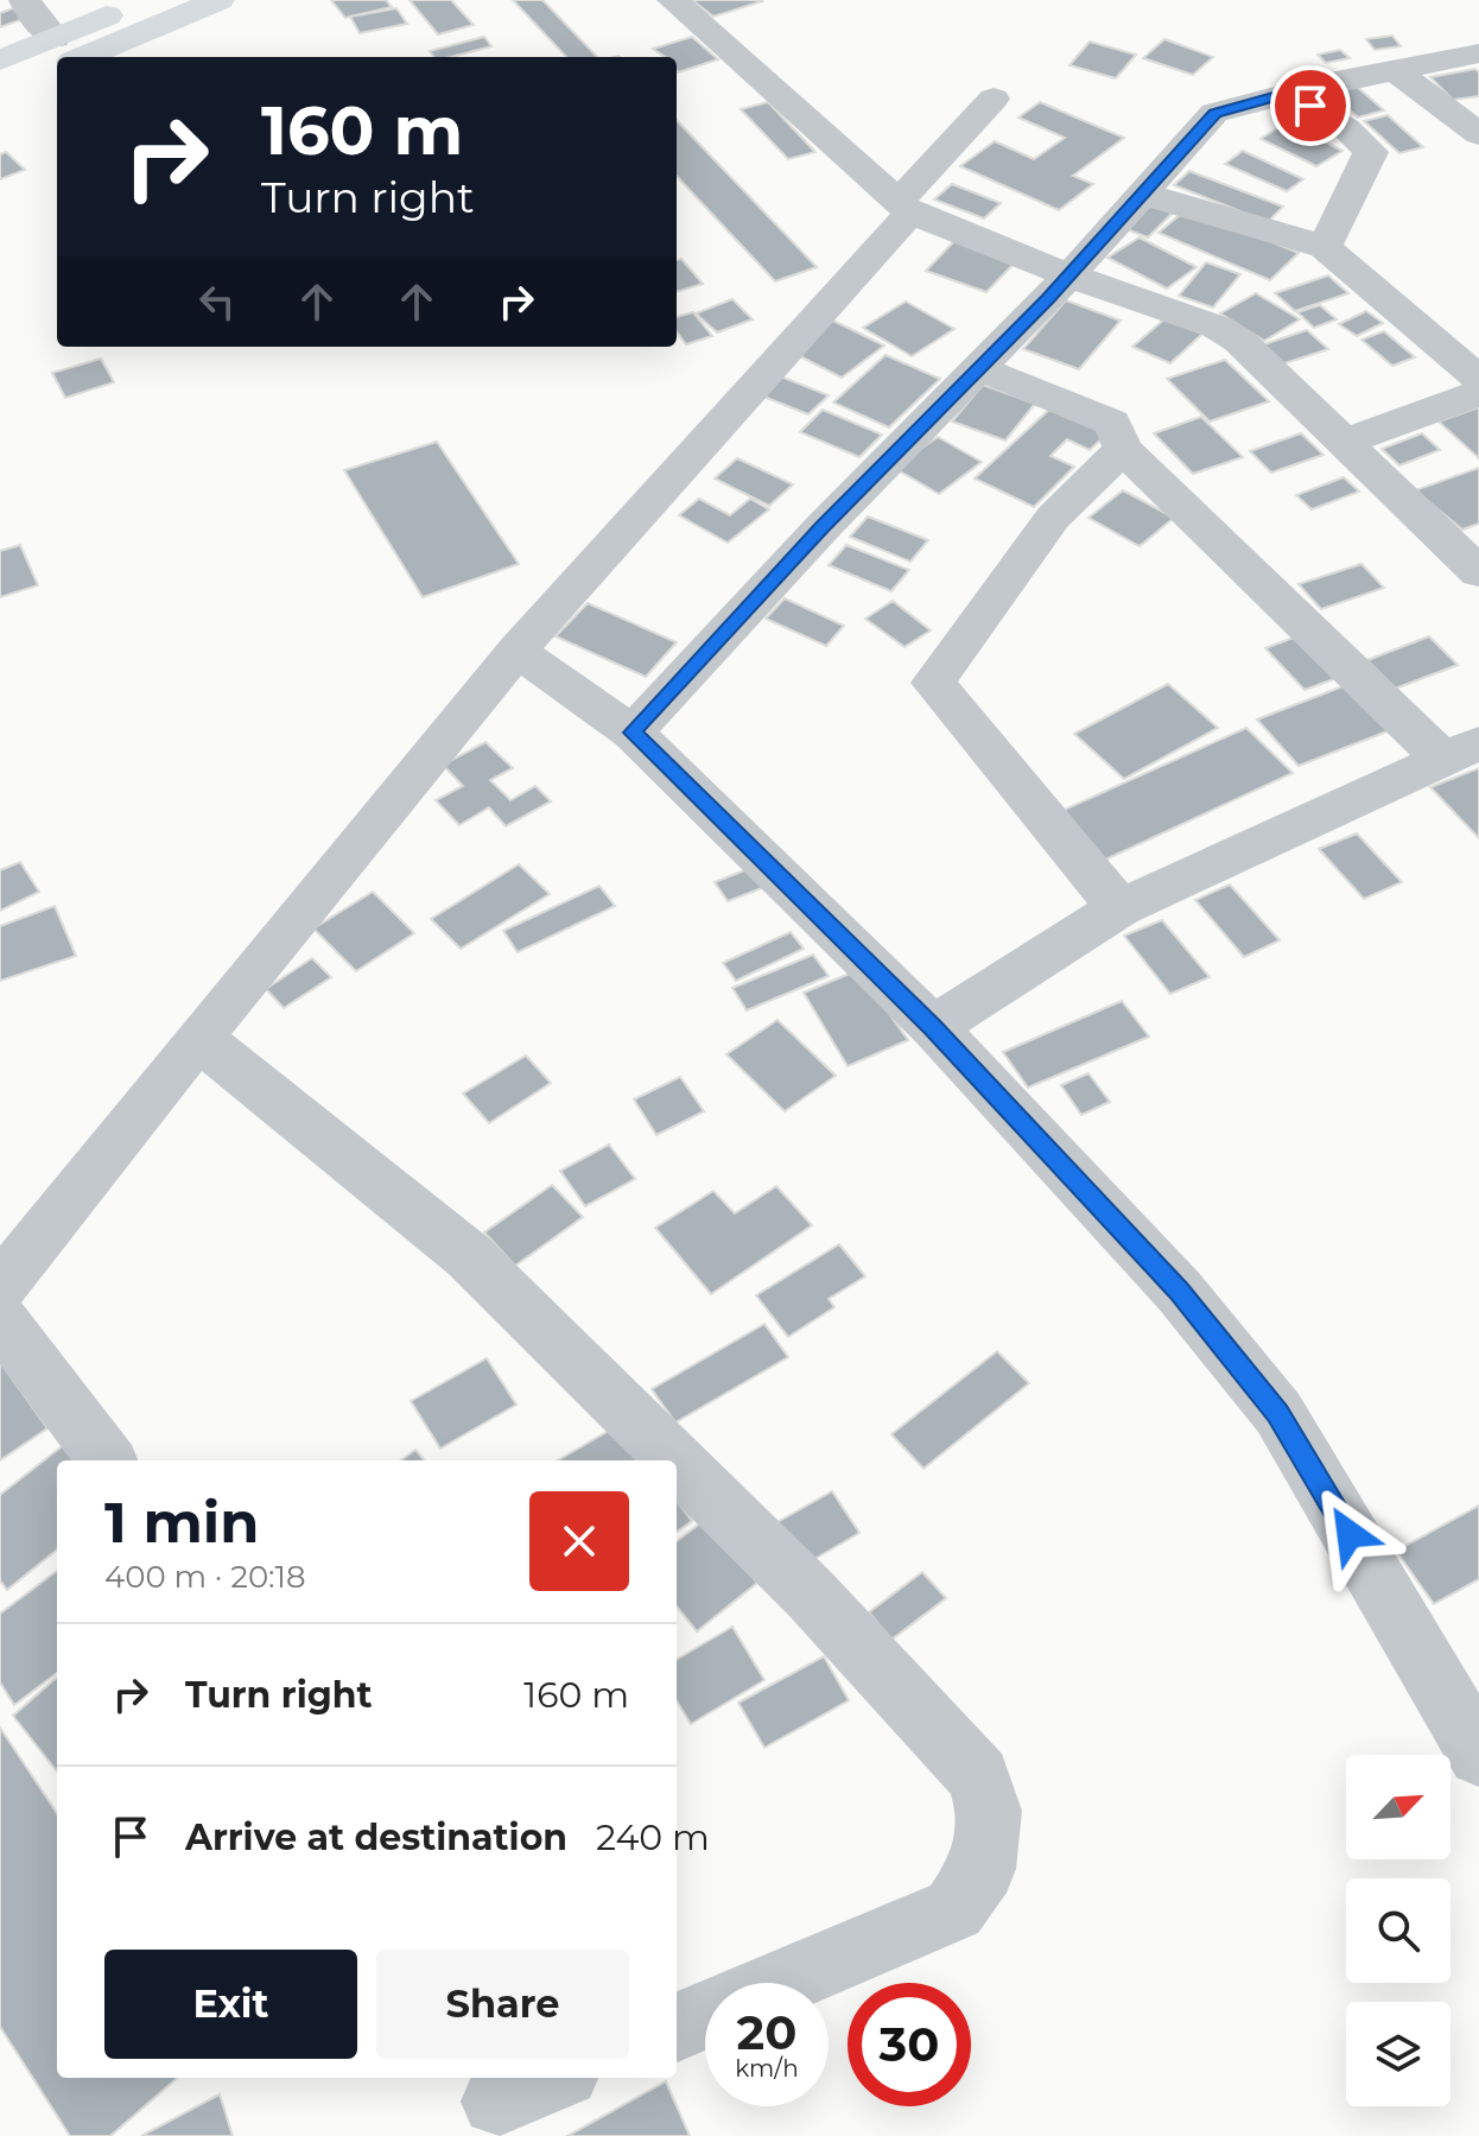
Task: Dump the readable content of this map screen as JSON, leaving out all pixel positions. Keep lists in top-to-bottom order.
{
  "north": "top right",
  "page": {
    "turn": ["160 m", "Turn right"],
    "heading": ["1 min", "400 m · 20:18"],
    "list": [
      {
        "name": "Turn right",
        "value": "160 m"
      },
      {
        "name": "Arrive at destination",
        "value": "240 m"
      }
    ],
    "buttons": ["Exit", "Share"],
    "speed": "20 km/h",
    "limit": "30"
  }
}
